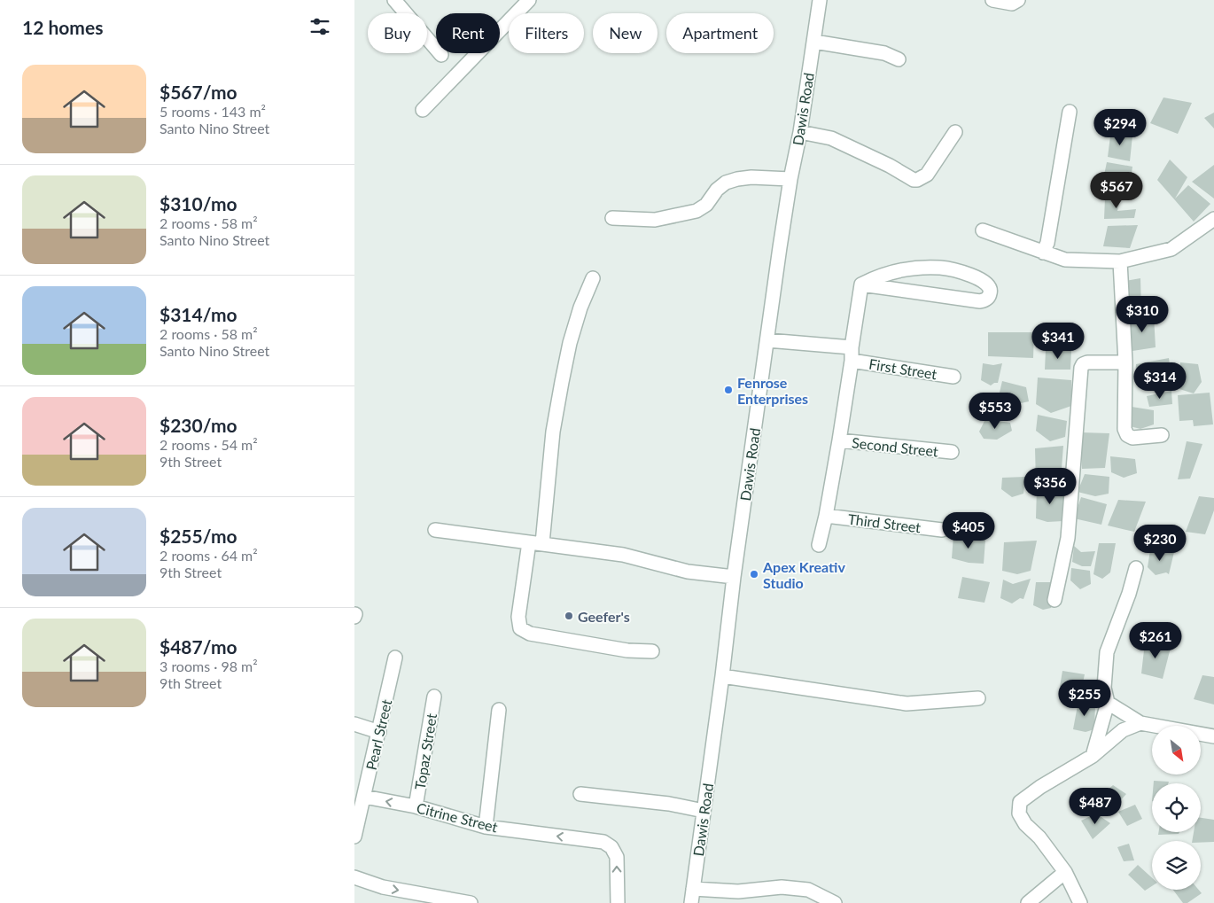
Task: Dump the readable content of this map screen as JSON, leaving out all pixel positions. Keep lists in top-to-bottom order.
{
  "streets": {
    "street": [
      "Dawis Road",
      "First Street",
      "Second Street",
      "Third Street",
      "Pearl Street",
      "Topaz Street",
      "Citrine Street"
    ]
  },
  "crossings": [
    ["Pearl Street", "Citrine Street"],
    ["Topaz Street", "Citrine Street"]
  ],
  "places": ["Fenrose Enterprises", "Apex Kreativ Studio", "Geefer's"],
  "north": "bottom right",
  "page": {
    "heading": "12 homes",
    "chip": [
      "Buy",
      "Rent",
      "Filters",
      "New",
      "Apartment"
    ],
    "list": [
      {
        "name": "$567/mo",
        "note": "5 rooms · 143 m² · Santo Nino Street"
      },
      {
        "name": "$310/mo",
        "note": "2 rooms · 58 m² · Santo Nino Street"
      },
      {
        "name": "$314/mo",
        "note": "2 rooms · 58 m² · Santo Nino Street"
      },
      {
        "name": "$230/mo",
        "note": "2 rooms · 54 m² · 9th Street"
      },
      {
        "name": "$255/mo",
        "note": "2 rooms · 64 m² · 9th Street"
      },
      {
        "name": "$487/mo",
        "note": "3 rooms · 98 m² · 9th Street"
      }
    ],
    "price": [
      "$294",
      "$567",
      "$310",
      "$341",
      "$314",
      "$553",
      "$356",
      "$405",
      "$230",
      "$261",
      "$255",
      "$487"
    ]
  }
}
